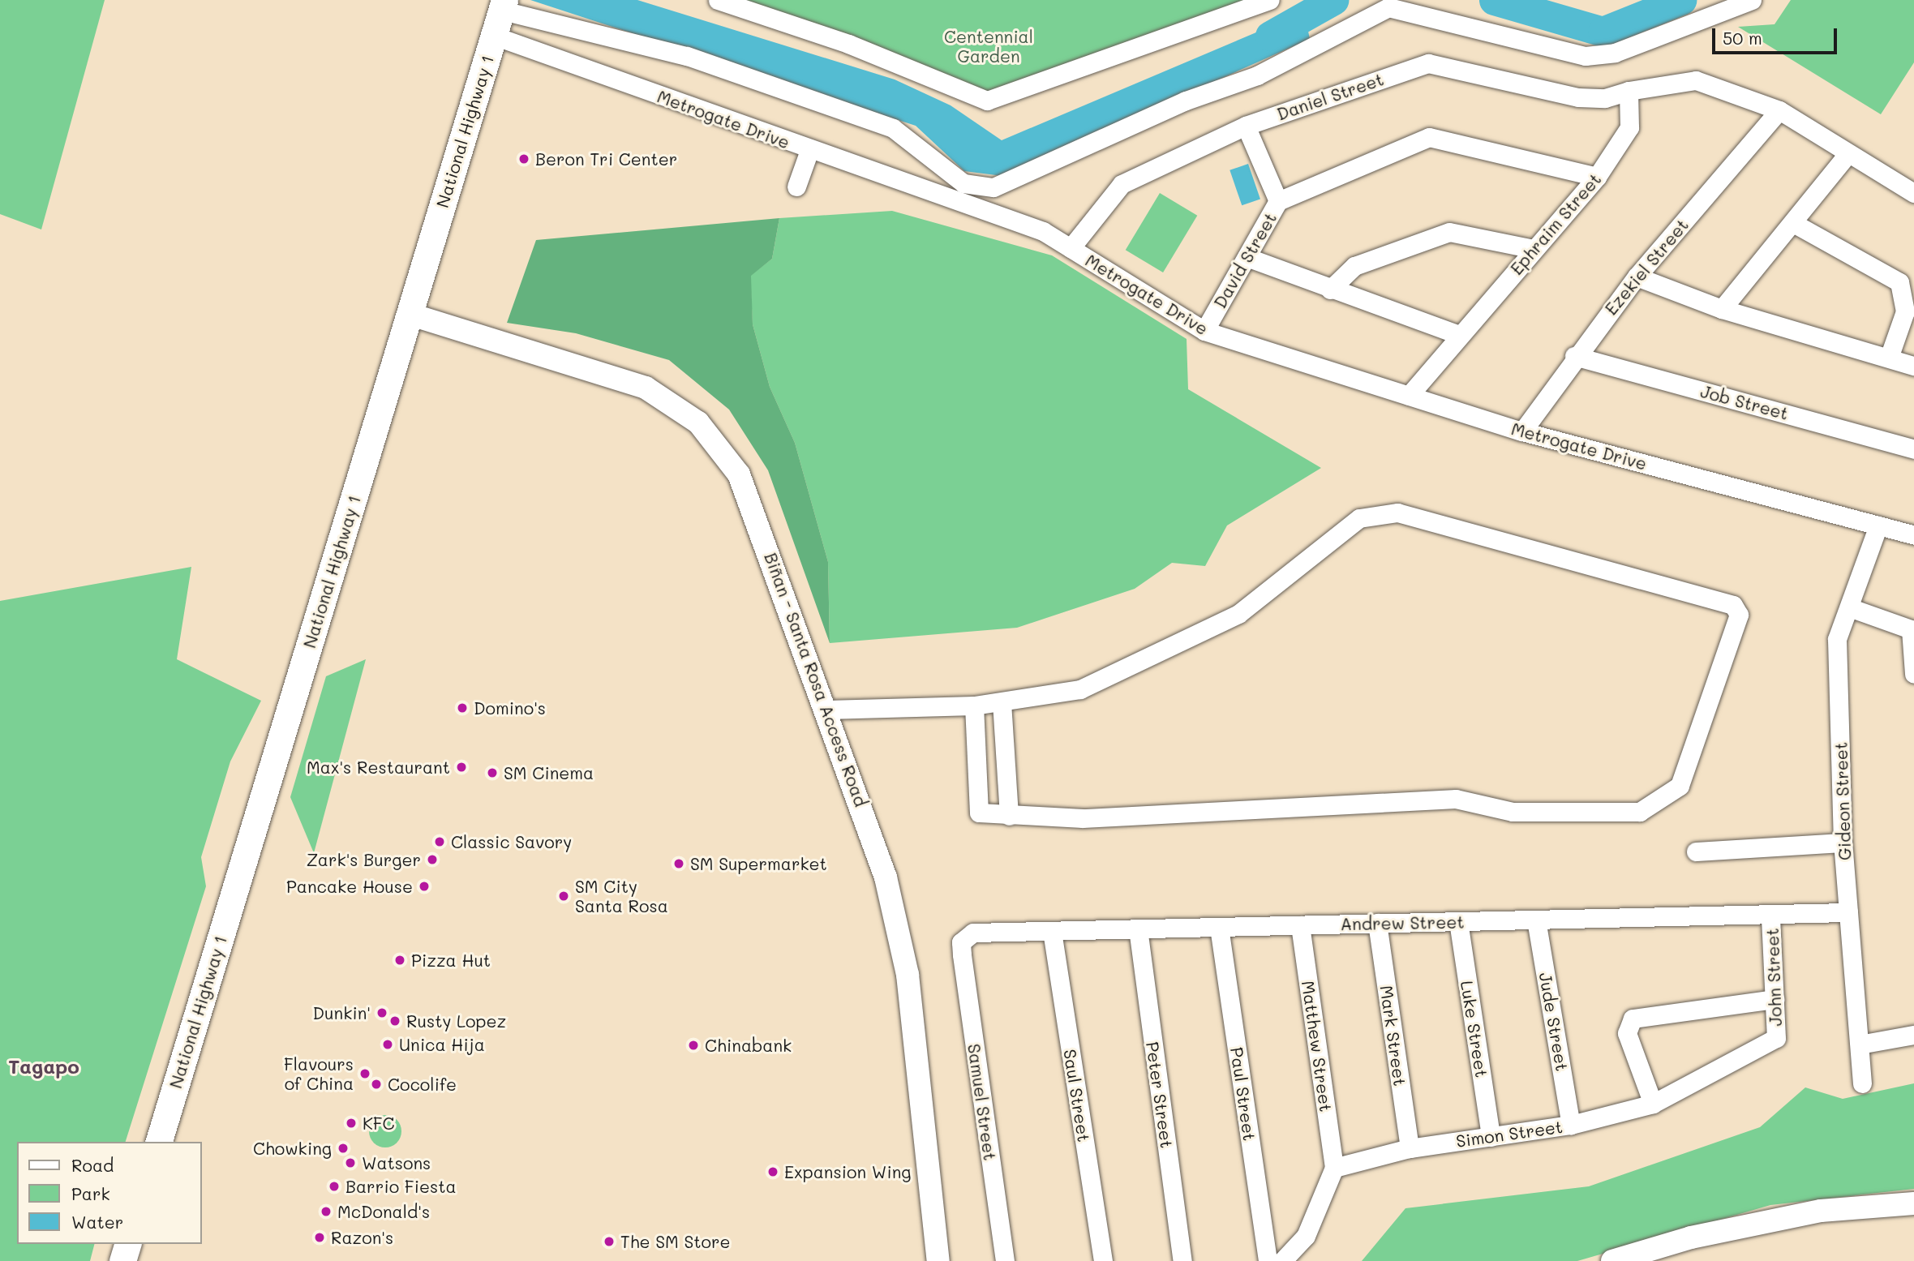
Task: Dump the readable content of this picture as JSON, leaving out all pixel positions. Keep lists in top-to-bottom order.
{
  "streets": {
    "highway": ["National Highway 1"],
    "main road": ["Biñan - Santa Rosa Access Road"],
    "street": [
      "Daniel Street",
      "Metrogate Drive",
      "Ephraim Street",
      "David Street",
      "Ezekiel Street",
      "Job Street",
      "Gideon Street",
      "Andrew Street",
      "John Street",
      "Jude Street",
      "Luke Street",
      "Mark Street",
      "Matthew Street",
      "Paul Street",
      "Peter Street",
      "Saul Street",
      "Samuel Street",
      "Simon Street"
    ]
  },
  "crossings": [
    ["Daniel Street", "Metrogate Drive"],
    ["Daniel Street", "Ephraim Street"],
    ["Daniel Street", "David Street"],
    ["Metrogate Drive", "National Highway 1"],
    ["Metrogate Drive", "Ephraim Street"],
    ["Metrogate Drive", "David Street"],
    ["Metrogate Drive", "Ezekiel Street"],
    ["Metrogate Drive", "Gideon Street"],
    ["National Highway 1", "Biñan - Santa Rosa Access Road"],
    ["Ezekiel Street", "Job Street"],
    ["Gideon Street", "Andrew Street"],
    ["Andrew Street", "John Street"],
    ["Andrew Street", "Jude Street"],
    ["Andrew Street", "Luke Street"],
    ["Andrew Street", "Mark Street"],
    ["Andrew Street", "Matthew Street"],
    ["Andrew Street", "Paul Street"],
    ["Andrew Street", "Peter Street"],
    ["Andrew Street", "Saul Street"],
    ["Andrew Street", "Samuel Street"],
    ["John Street", "Simon Street"],
    ["Jude Street", "Simon Street"],
    ["Luke Street", "Simon Street"],
    ["Mark Street", "Simon Street"],
    ["Matthew Street", "Simon Street"]
  ],
  "districts": ["Tagapo"],
  "parks": ["Centennial Garden"],
  "places": [
    "Beron Tri Center",
    "Domino's",
    "Max's Restaurant",
    "SM Cinema",
    "Classic Savory",
    "Zark's Burger",
    "SM Supermarket",
    "Pancake House",
    "SM City Santa Rosa",
    "Pizza Hut",
    "Dunkin'",
    "Rusty Lopez",
    "Unica Hija",
    "Chinabank",
    "Flavours of China",
    "Cocolife",
    "KFC",
    "Chowking",
    "Watsons",
    "Expansion Wing",
    "Barrio Fiesta",
    "McDonald's",
    "Razon's",
    "The SM Store"
  ],
  "legend": ["Road", "Park", "Water"],
  "scale_bar": "50 m"
}
